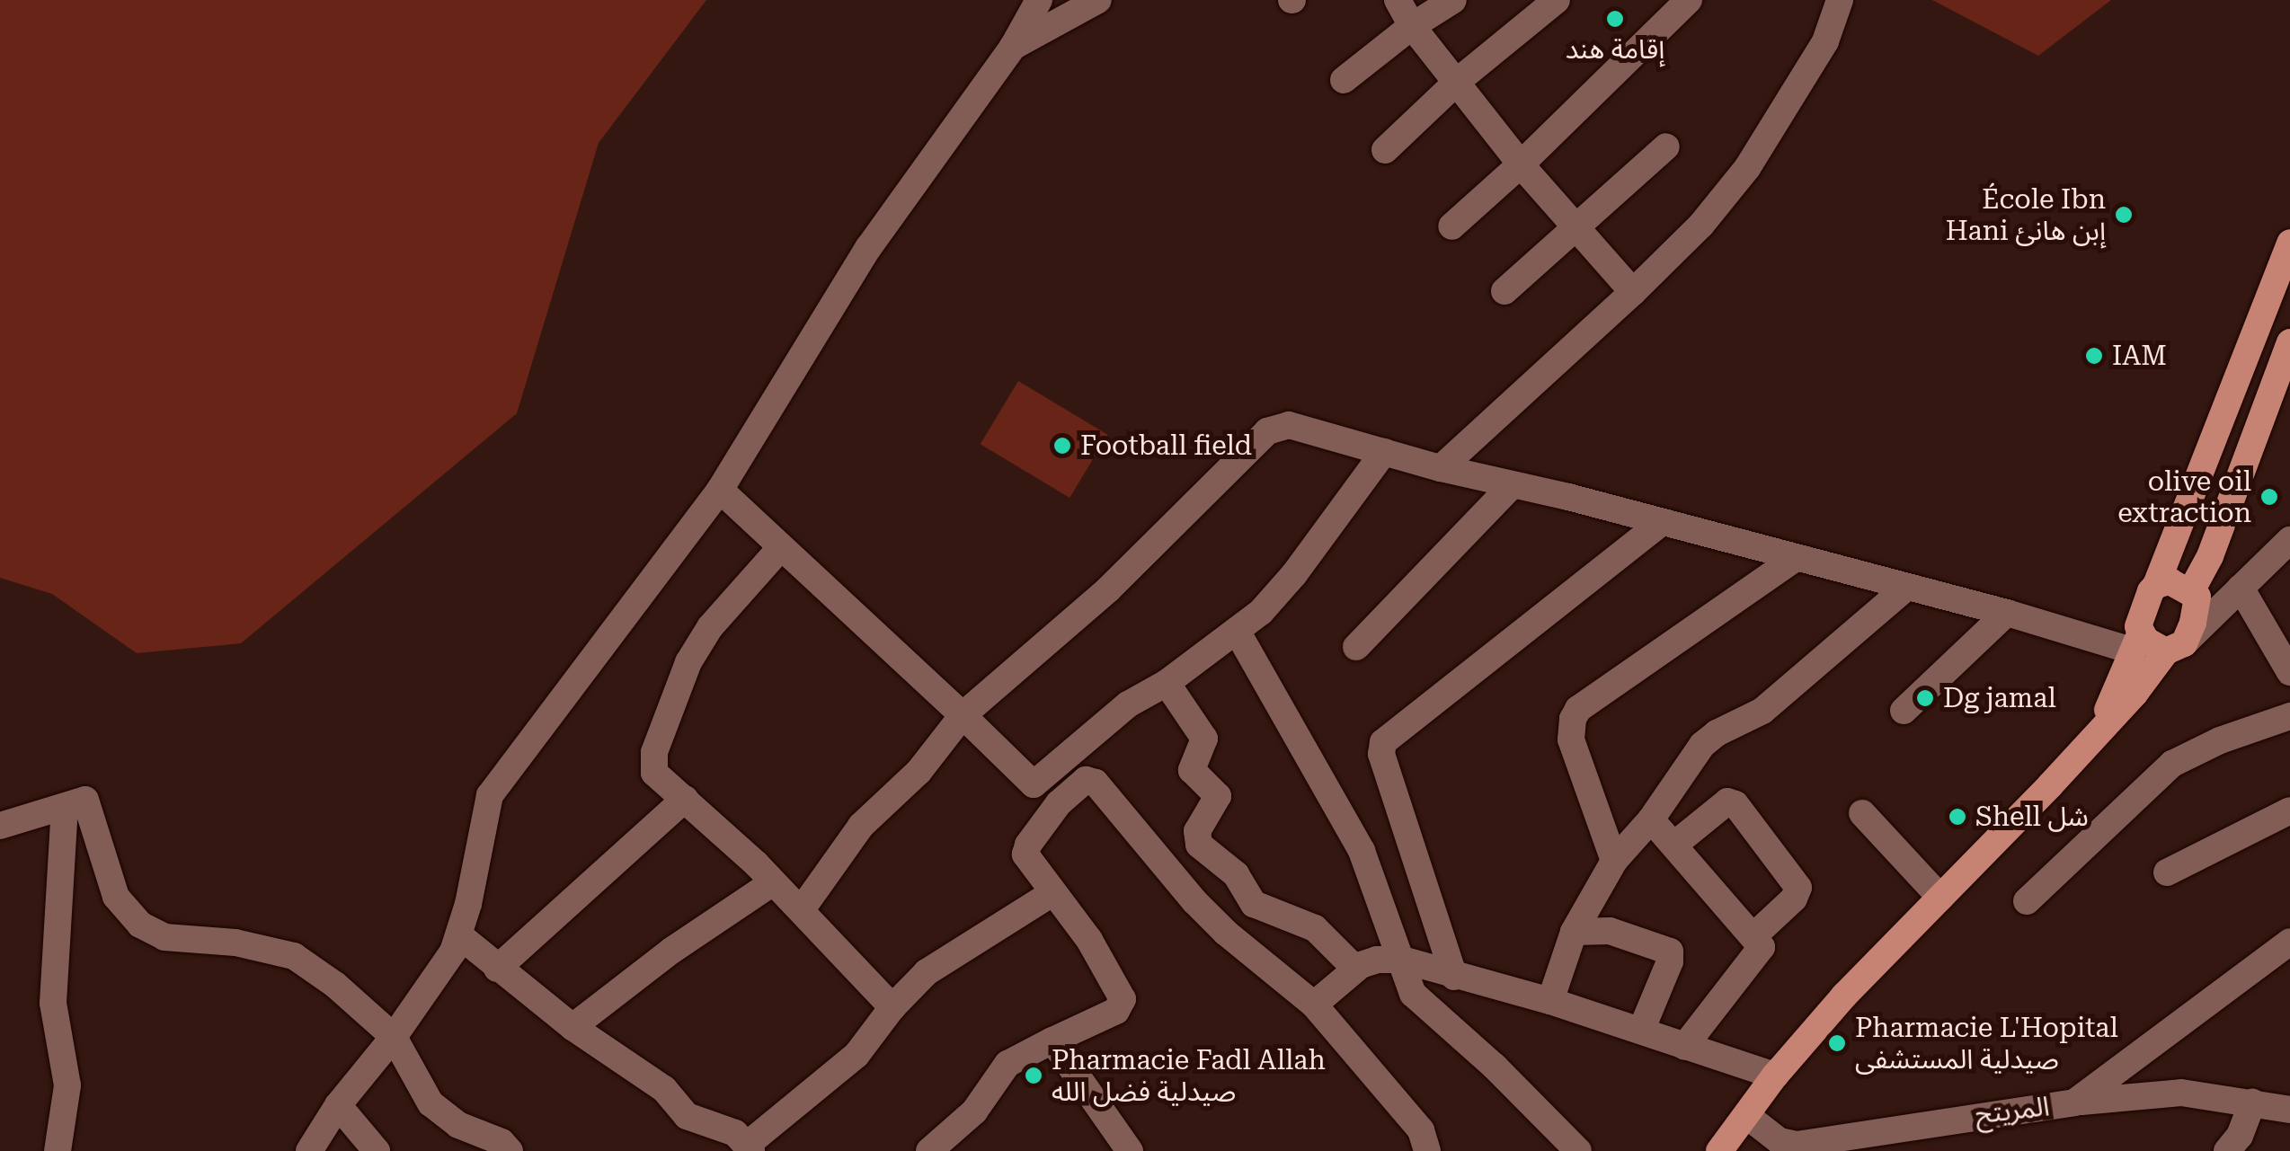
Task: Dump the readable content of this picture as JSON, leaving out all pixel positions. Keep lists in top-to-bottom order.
{
  "streets": {
    "street": ["المريتح"]
  },
  "places": [
    "إقامة هند",
    "École Ibn Hani إبن هانئ",
    "IAM",
    "Football field",
    "olive oil extraction",
    "Dg jamal",
    "Shell شل",
    "Pharmacie L'Hopital صيدلية المستشفى",
    "Pharmacie Fadl Allah صيدلية فضل الله"
  ]
}
